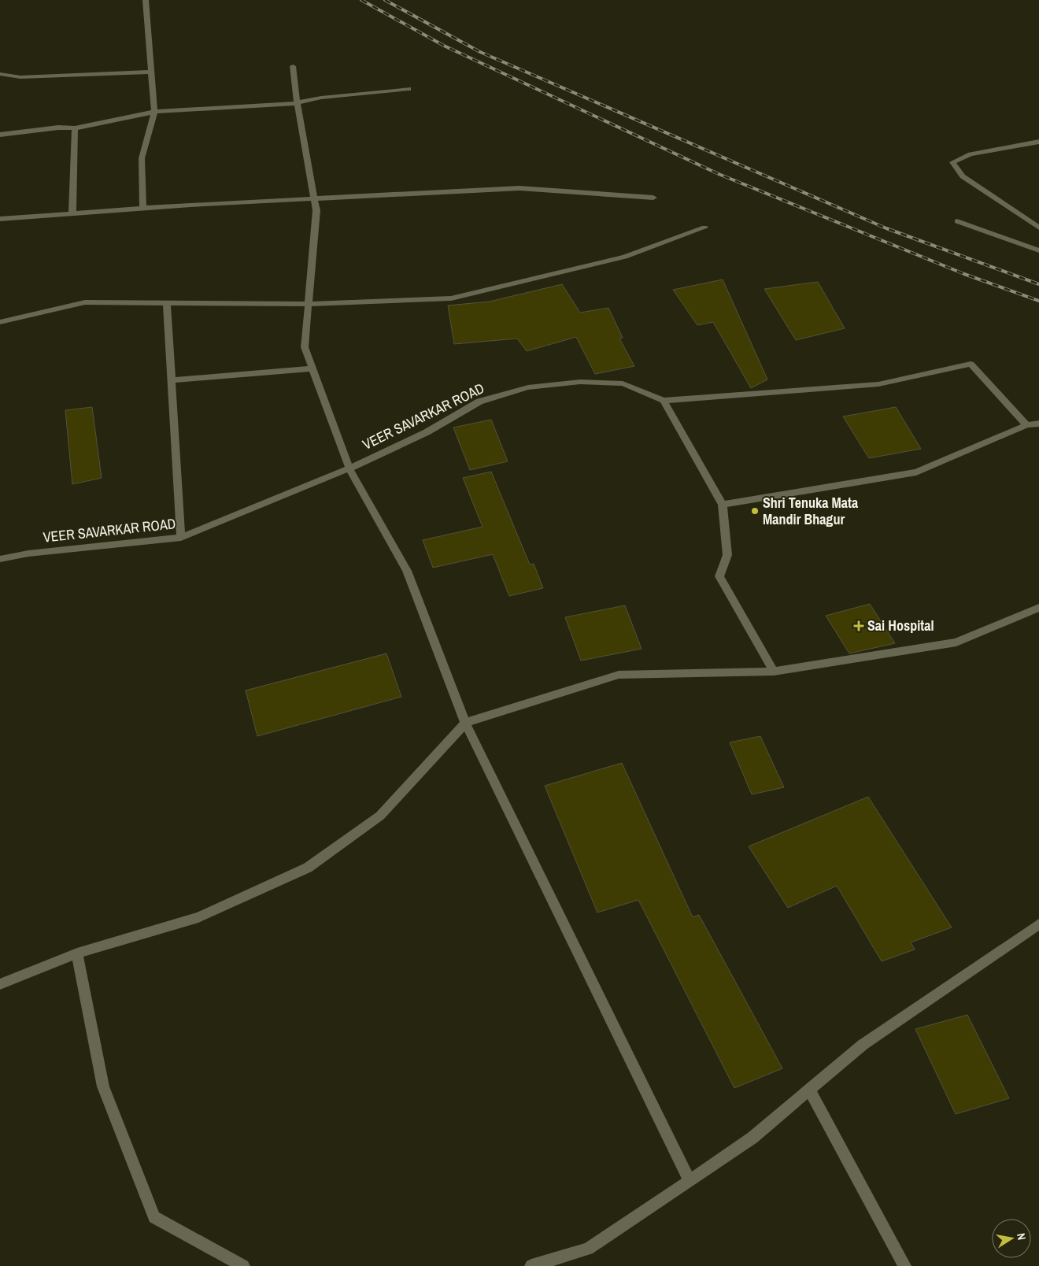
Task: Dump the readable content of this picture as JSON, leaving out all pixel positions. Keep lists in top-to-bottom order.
{
  "streets": {
    "street": ["VEER SAVARKAR ROAD"]
  },
  "places": {
    "other": ["Shri Tenuka Mata Mandir Bhagur"],
    "health": ["Sai Hospital"]
  },
  "north": "right"
}
